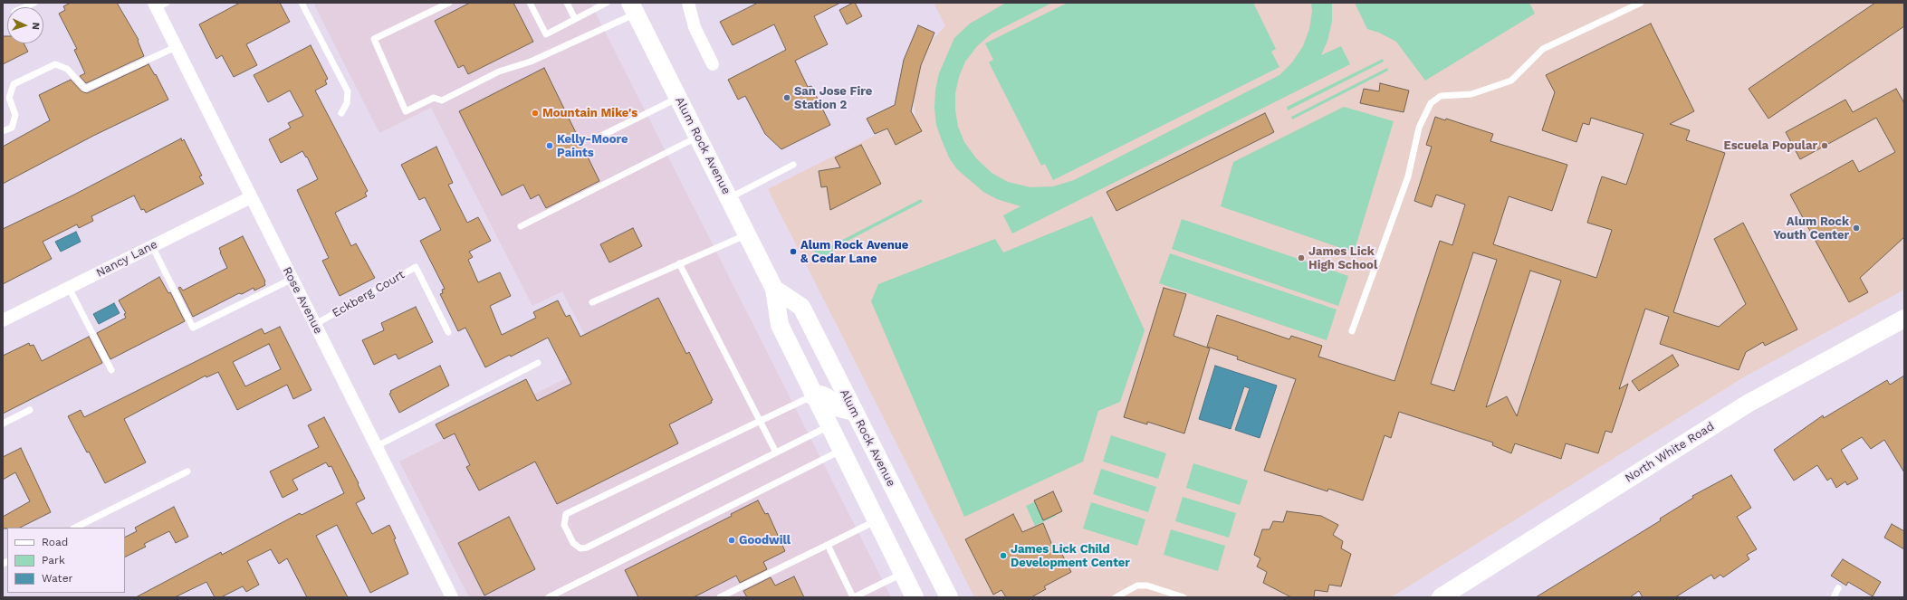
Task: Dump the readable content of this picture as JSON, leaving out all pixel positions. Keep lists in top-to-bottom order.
{
  "streets": {
    "main road": ["Alum Rock Avenue", "North White Road"],
    "street": ["Nancy Lane", "Rose Avenue"],
    "lane": ["Eckberg Court"]
  },
  "crossings": [
    ["Nancy Lane", "Rose Avenue"],
    ["Eckberg Court", "Rose Avenue"]
  ],
  "places": [
    "San Jose Fire Station 2",
    "Mountain Mike's",
    "Kelly-Moore Paints",
    "Escuela Popular",
    "Alum Rock Youth Center",
    "Alum Rock Avenue & Cedar Lane",
    "James Lick High School",
    "Goodwill",
    "James Lick Child Development Center"
  ],
  "legend": ["Road", "Park", "Water"],
  "north": "right"
}
